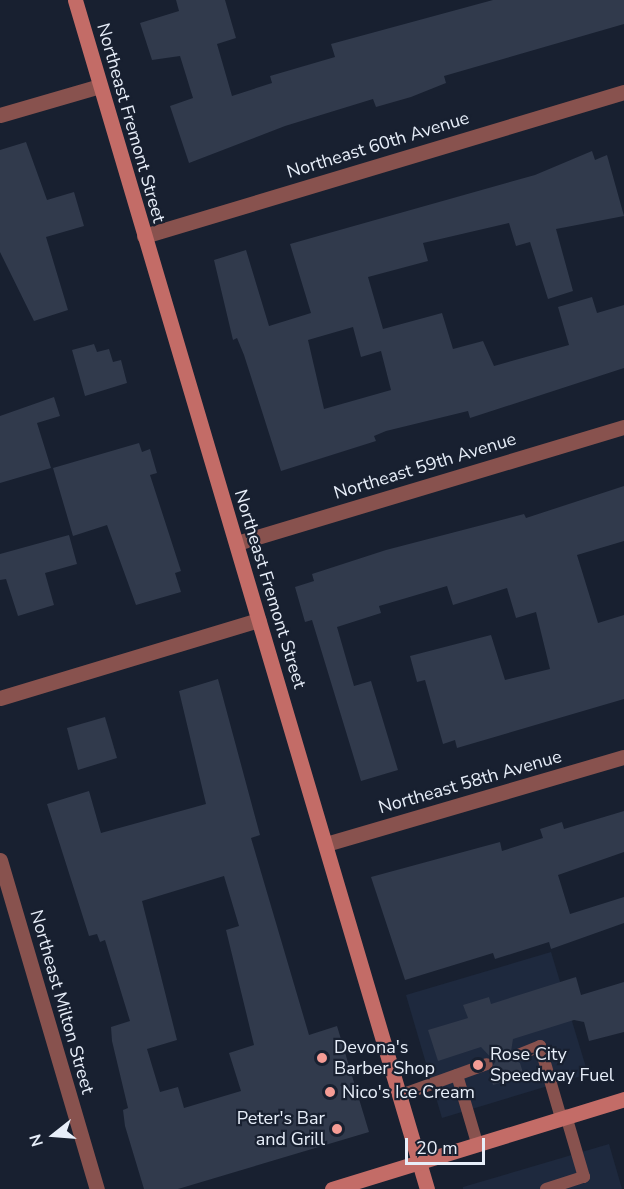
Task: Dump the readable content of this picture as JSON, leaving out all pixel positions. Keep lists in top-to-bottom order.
{
  "streets": {
    "main road": ["Northeast Fremont Street"],
    "street": [
      "Northeast 60th Avenue",
      "Northeast 59th Avenue",
      "Northeast 58th Avenue",
      "Northeast Milton Street"
    ]
  },
  "crossings": [
    ["Northeast Fremont Street", "Northeast 60th Avenue"],
    ["Northeast Fremont Street", "Northeast 59th Avenue"],
    ["Northeast Fremont Street", "Northeast 58th Avenue"]
  ],
  "places": [
    "Devona's Barber Shop",
    "Rose City Speedway Fuel",
    "Nico's Ice Cream",
    "Peter's Bar and Grill"
  ],
  "scale_bar": "20 m",
  "north": "left"
}
